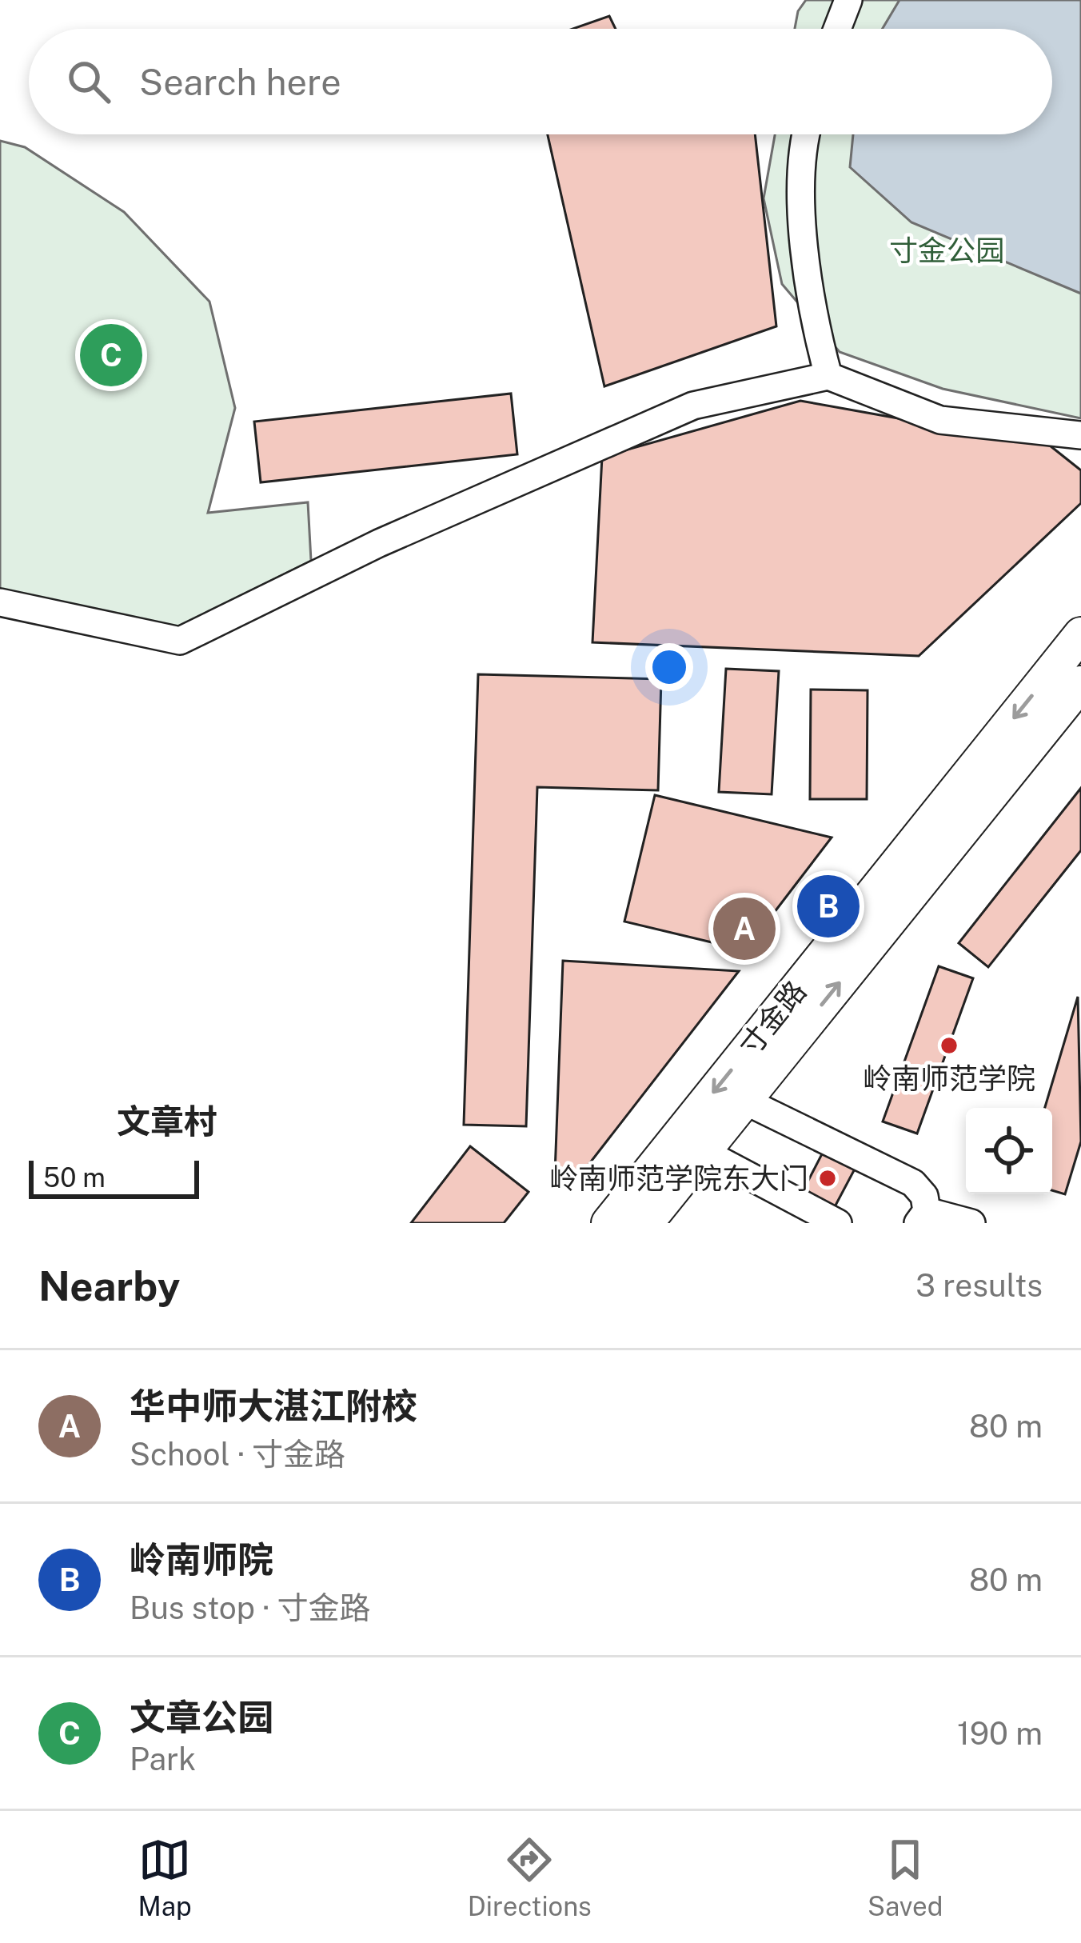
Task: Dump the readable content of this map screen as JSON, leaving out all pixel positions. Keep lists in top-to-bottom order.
{
  "streets": {
    "main road": ["寸金路"]
  },
  "districts": ["文章村"],
  "parks": ["寸金公园"],
  "places": ["岭南师范学院", "岭南师范学院东大门"],
  "scale_bar": "50 m",
  "page": {
    "search": "Search here",
    "pins": ["C", "B", "A"],
    "scale": "50 m",
    "heading": ["Nearby", "3 results"],
    "list": [
      {
        "mark": "A",
        "name": "华中师大湛江附校",
        "note": "School · 寸金路",
        "value": "80 m"
      },
      {
        "mark": "B",
        "name": "岭南师院",
        "note": "Bus stop · 寸金路",
        "value": "80 m"
      },
      {
        "mark": "C",
        "name": "文章公园",
        "note": "Park",
        "value": "190 m"
      }
    ],
    "nav": ["Map", "Directions", "Saved"]
  }
}
